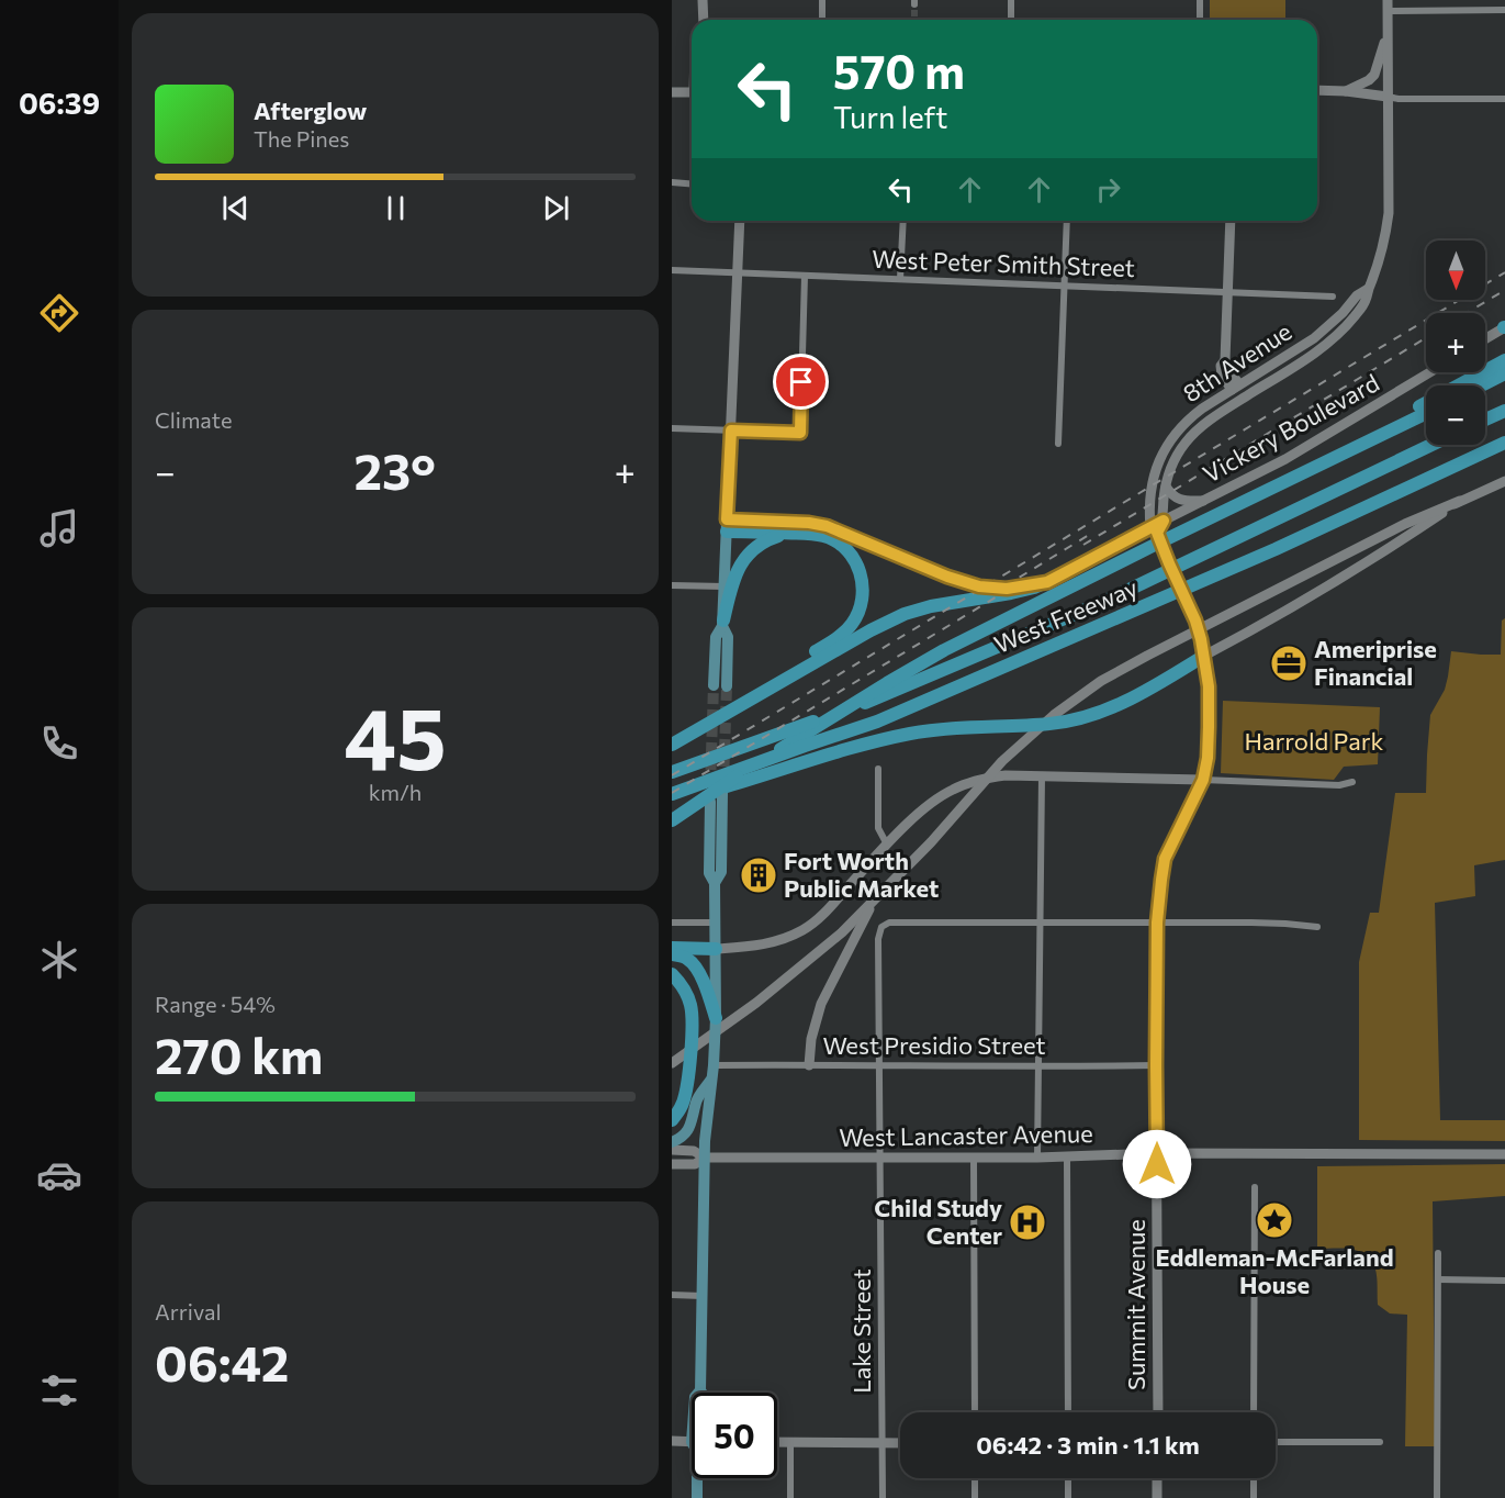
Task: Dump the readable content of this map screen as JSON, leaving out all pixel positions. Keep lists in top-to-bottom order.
{
  "streets": {
    "highway": ["West Freeway"],
    "main road": [
      "8th Avenue",
      "Vickery Boulevard",
      "West Lancaster Avenue",
      "Summit Avenue"
    ],
    "street": ["West Peter Smith Street", "West Presidio Street", "Lake Street"]
  },
  "crossings": [
    ["8th Avenue", "Vickery Boulevard"],
    ["8th Avenue", "Summit Avenue"],
    ["Vickery Boulevard", "Summit Avenue"],
    ["West Presidio Street", "Summit Avenue"],
    ["West Presidio Street", "Lake Street"],
    ["West Lancaster Avenue", "Summit Avenue"],
    ["West Lancaster Avenue", "Lake Street"]
  ],
  "parks": ["Harrold Park"],
  "places": {
    "office": ["Ameriprise Financial"],
    "building": ["Fort Worth Public Market"],
    "place": ["Eddleman-McFarland House"],
    "hospital": ["Child Study Center"]
  },
  "north": "bottom",
  "page": {
    "tabs": "06:39",
    "turn": ["570 m", "Turn left"],
    "song": ["Afterglow", "The Pines"],
    "map_buttons": ["+", "−"],
    "tile": [
      "Climate",
      ["45", "km/h"],
      ["Range · 54%", "270 km"],
      ["Arrival", "06:42"]
    ],
    "heat": ["−", "23°", "+"],
    "limit": "50",
    "trip": "06:42 · 3 min · 1.1 km"
  }
}
